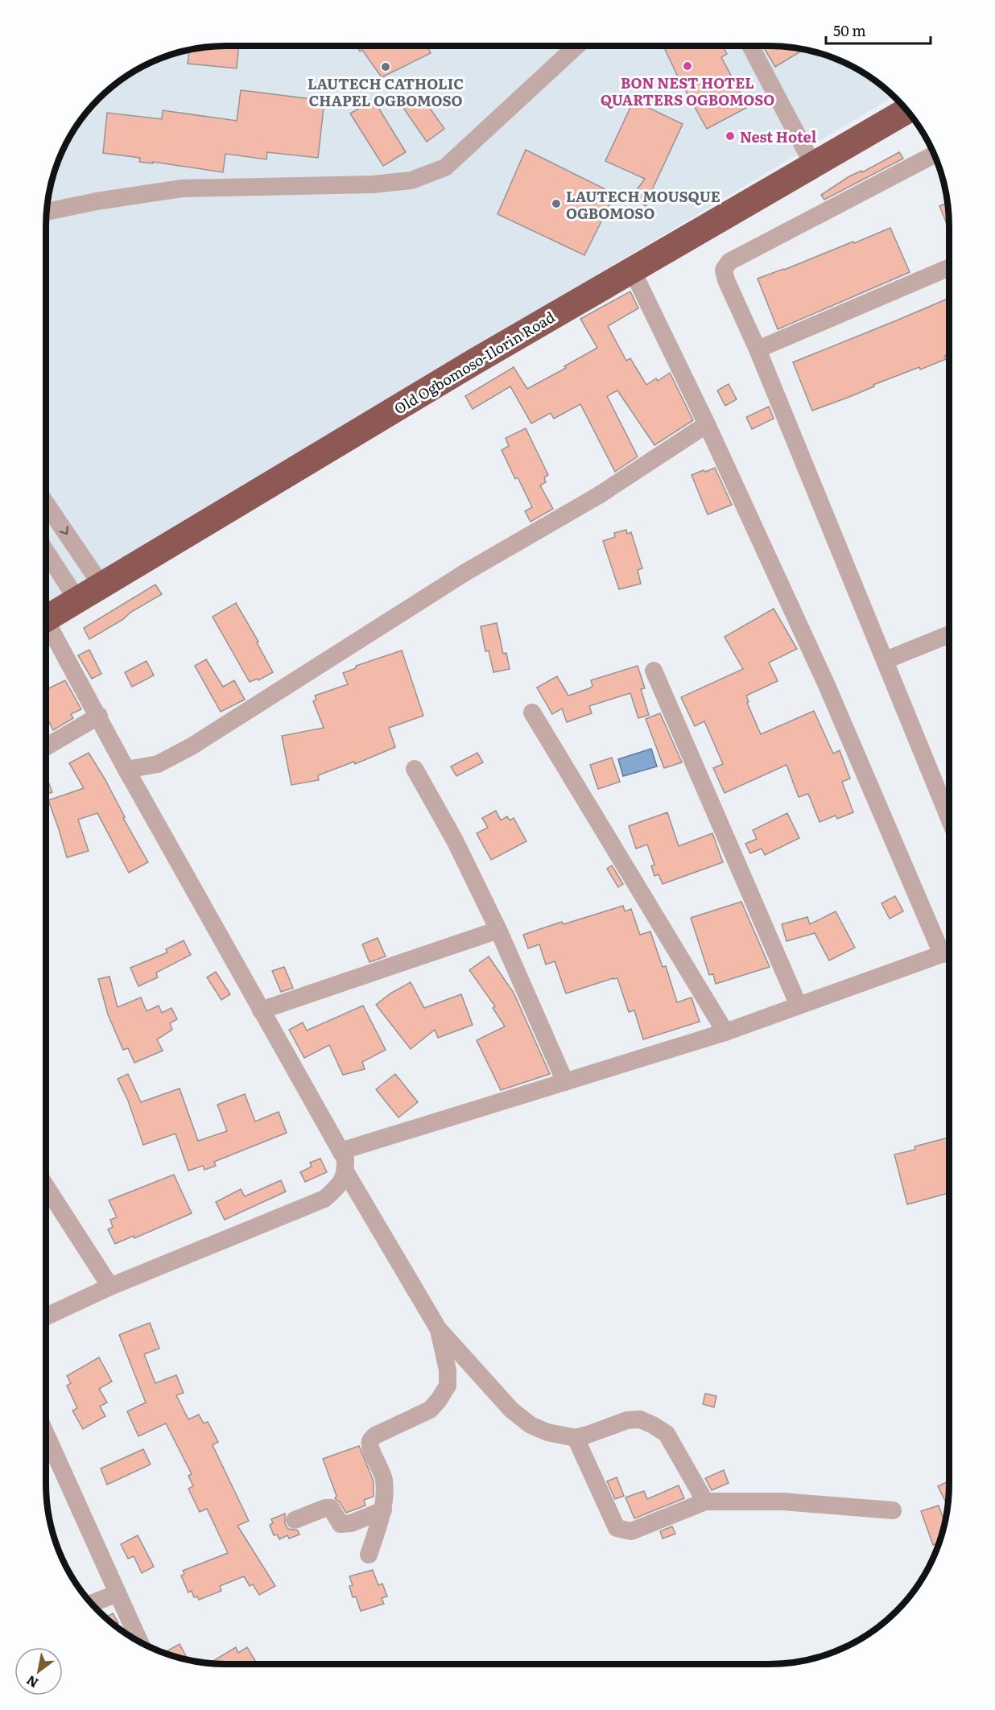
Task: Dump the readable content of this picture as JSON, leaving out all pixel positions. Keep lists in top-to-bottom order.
{
  "streets": {
    "highway": ["Old Ogbomoso-Ilorin Road"]
  },
  "places": [
    "BON NEST HOTEL QUARTERS OGBOMOSO",
    "LAUTECH CATHOLIC CHAPEL OGBOMOSO",
    "Nest Hotel",
    "LAUTECH MOUSQUE OGBOMOSO"
  ],
  "scale_bar": "50 m",
  "north": "bottom left"
}
